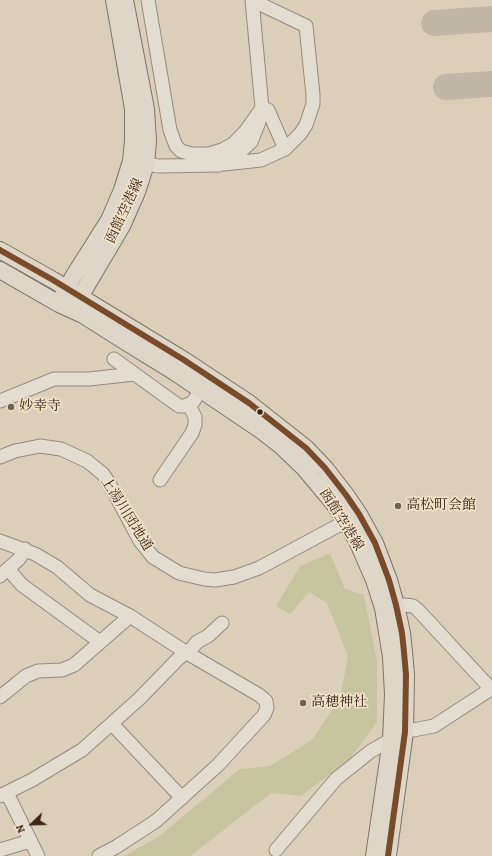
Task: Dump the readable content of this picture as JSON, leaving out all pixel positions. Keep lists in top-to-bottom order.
{
  "streets": {
    "main road": ["函館空港線"],
    "street": ["上湯川団地通"]
  },
  "crossings": [
    ["函館空港線", "上湯川団地通"]
  ],
  "places": ["妙幸寺", "高松町会館", "高穂神社"],
  "north": "bottom left"
}
